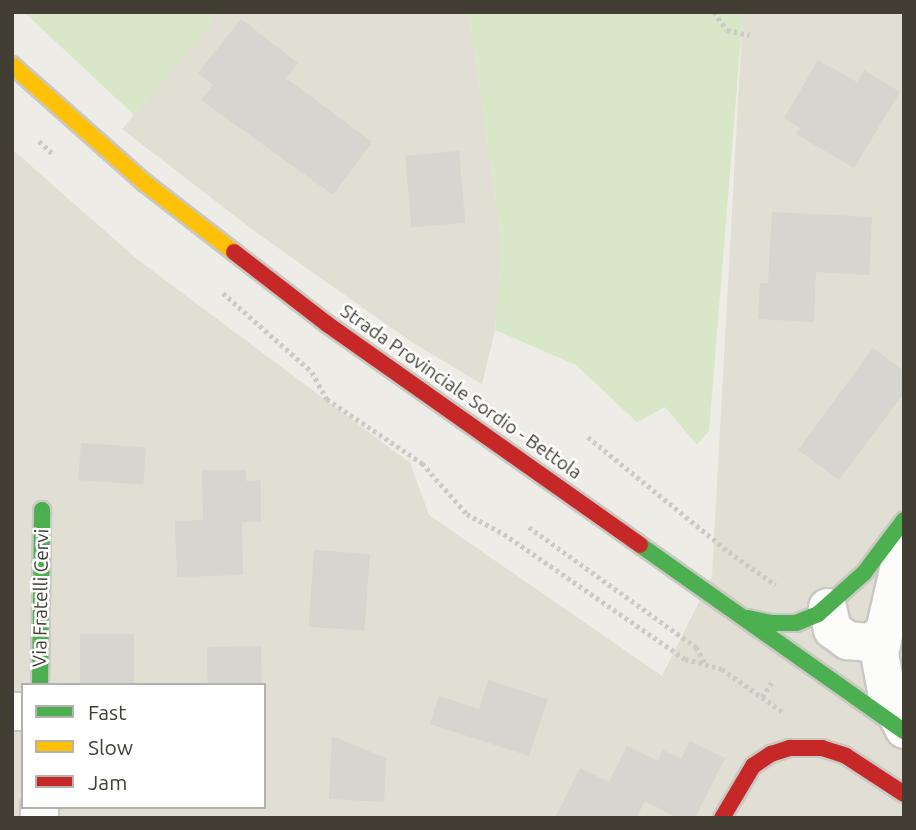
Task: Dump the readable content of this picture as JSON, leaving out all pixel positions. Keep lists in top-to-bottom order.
{
  "streets": {
    "street": ["Strada Provinciale Sordio - Bettola", "Via Fratelli Cervi"]
  },
  "legend": ["Fast", "Slow", "Jam"]
}
